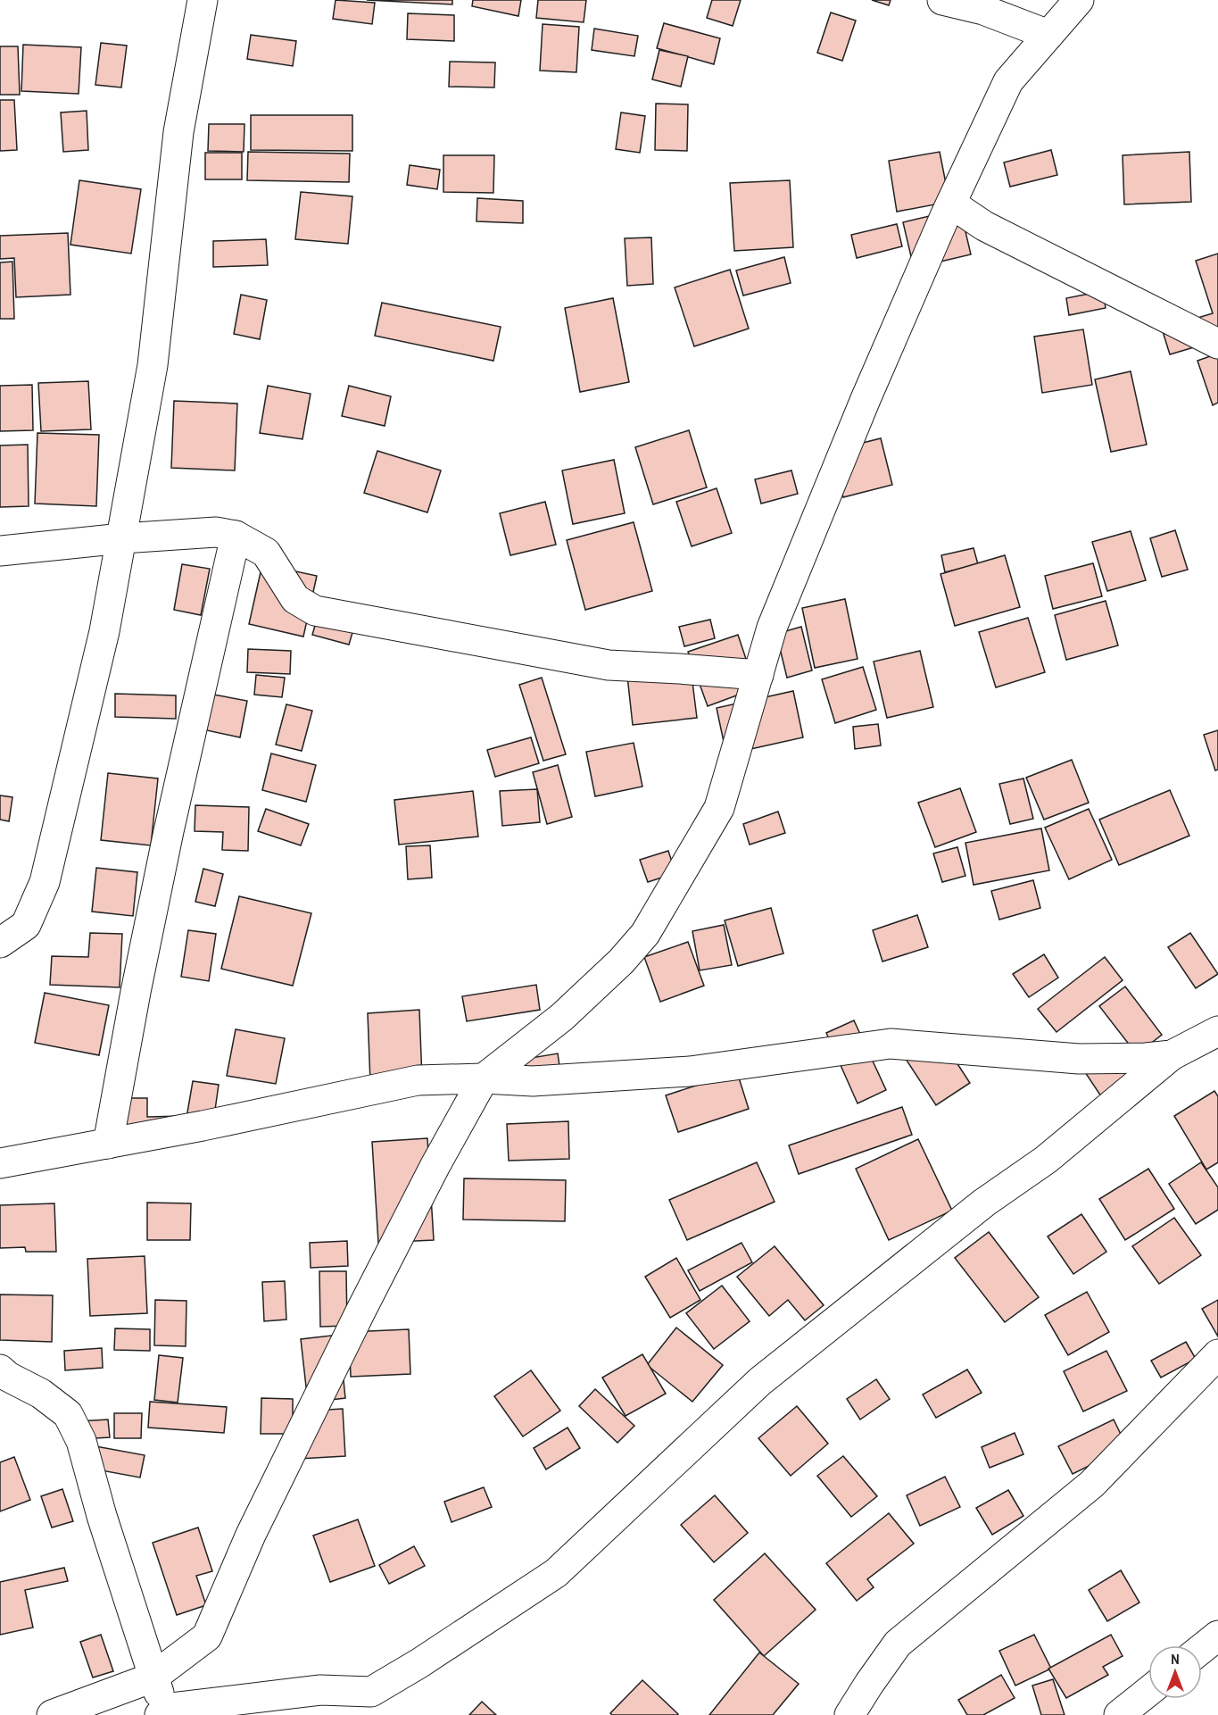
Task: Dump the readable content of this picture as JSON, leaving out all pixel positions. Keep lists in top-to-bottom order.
{
  "north": "top"
}
